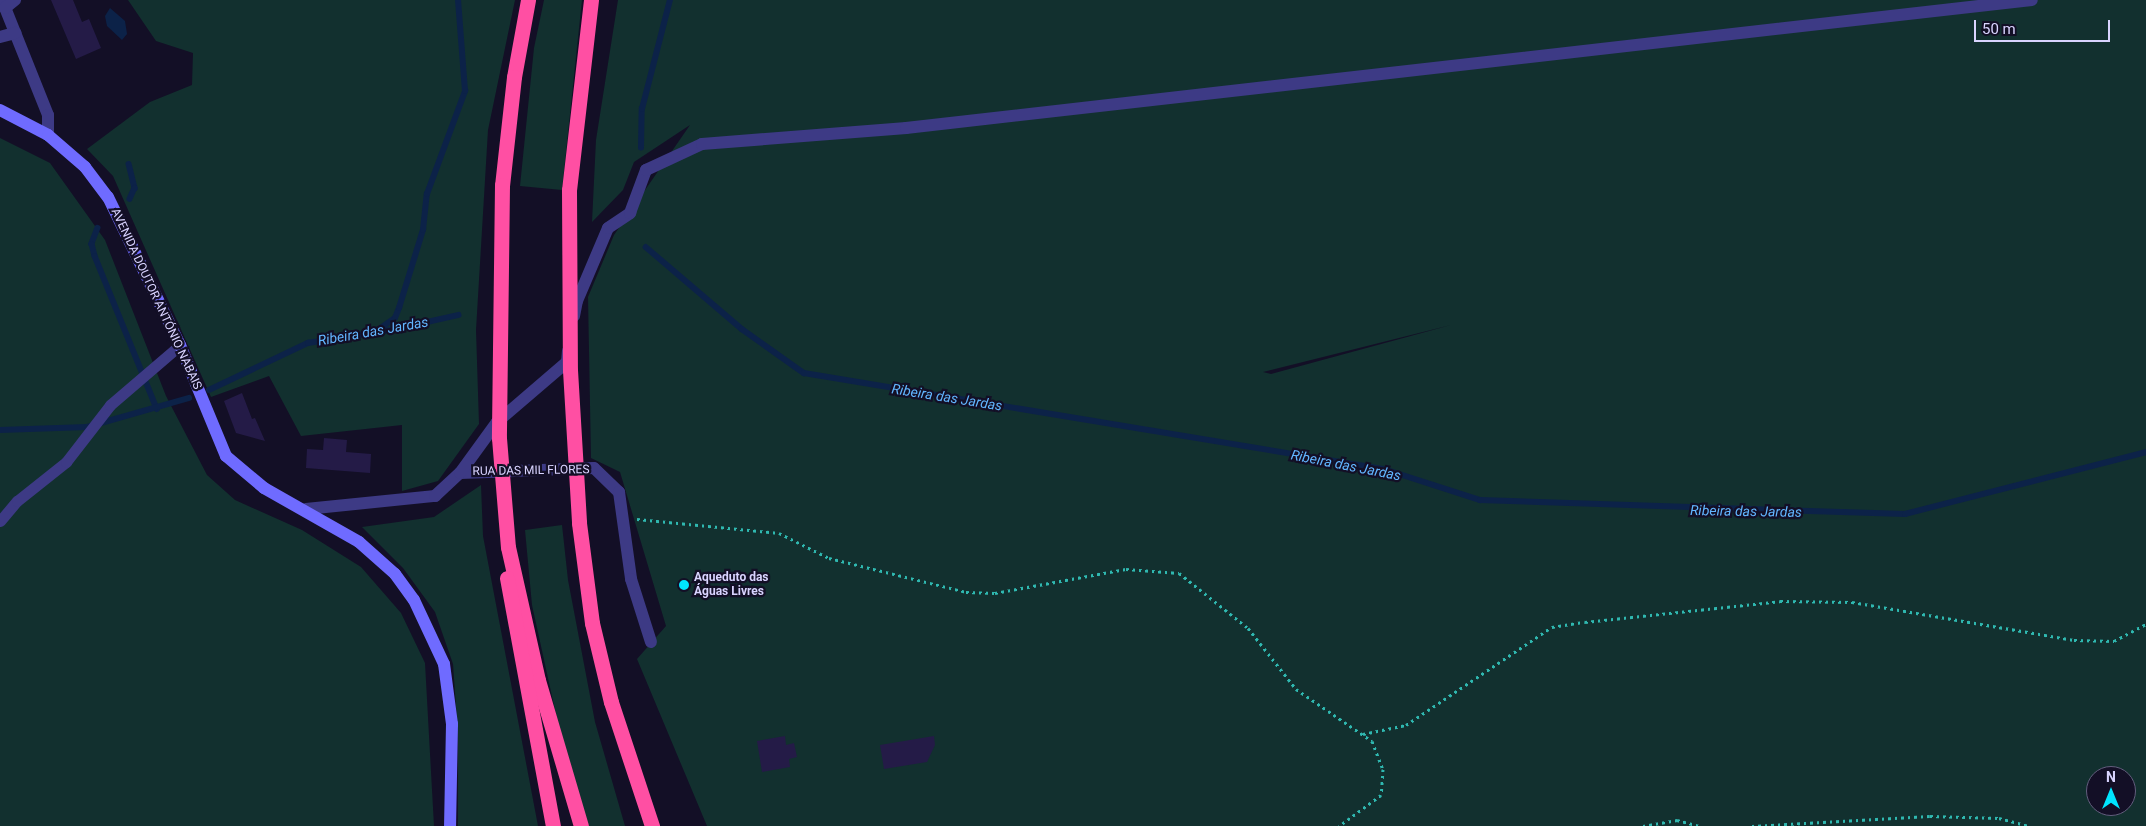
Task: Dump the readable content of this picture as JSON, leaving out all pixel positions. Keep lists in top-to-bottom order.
{
  "streets": {
    "main road": ["AVENIDA DOUTOR ANTÓNIO NABAIS"],
    "street": ["RUA DAS MIL FLORES"]
  },
  "water": ["Ribeira das Jardas"],
  "places": ["Aqueduto das Águas Livres"],
  "scale_bar": "50 m",
  "north": "top"
}
